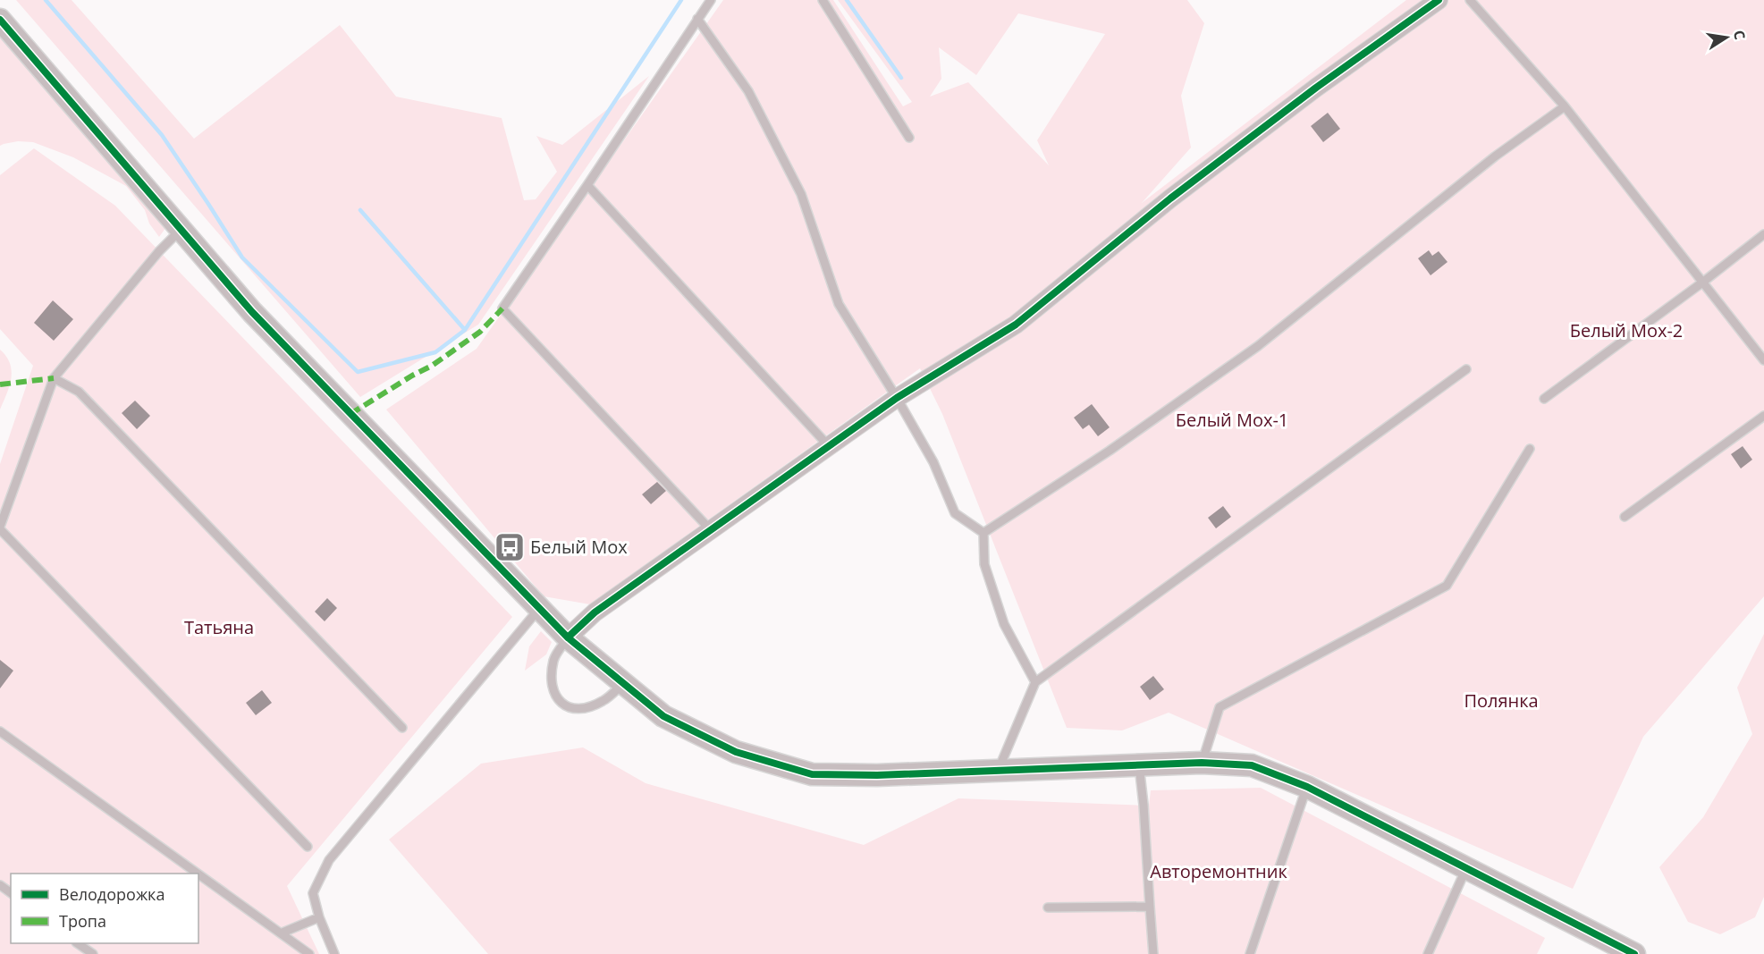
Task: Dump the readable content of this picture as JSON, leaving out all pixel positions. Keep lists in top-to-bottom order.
{
  "parks": [
    "Белый Мох-2",
    "Белый Мох-1",
    "Татьяна",
    "Полянка",
    "Авторемонтник"
  ],
  "places": {
    "bus stop": ["Белый Мох"]
  },
  "legend": ["Велодорожка", "Тропа"],
  "north": "right"
}
